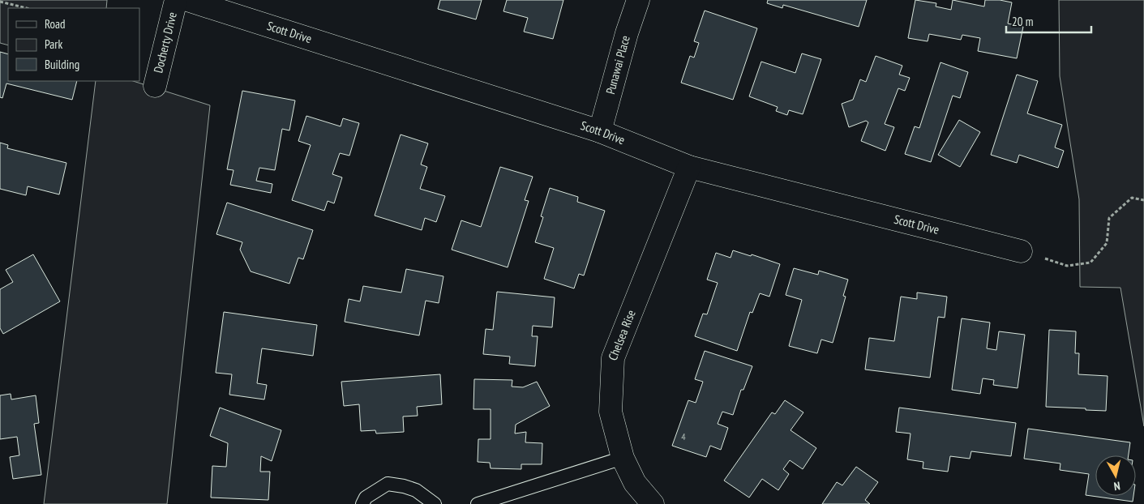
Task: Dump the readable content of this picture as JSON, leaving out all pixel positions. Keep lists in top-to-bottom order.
{
  "streets": {
    "street": [
      "Scott Drive",
      "Docherty Drive",
      "Punawai Place",
      "Chelsea Rise"
    ]
  },
  "crossings": [
    ["Scott Drive", "Punawai Place"],
    ["Scott Drive", "Chelsea Rise"]
  ],
  "house_numbers": ["4"],
  "legend": ["Road", "Park", "Building"],
  "scale_bar": "20 m",
  "north": "bottom"
}
